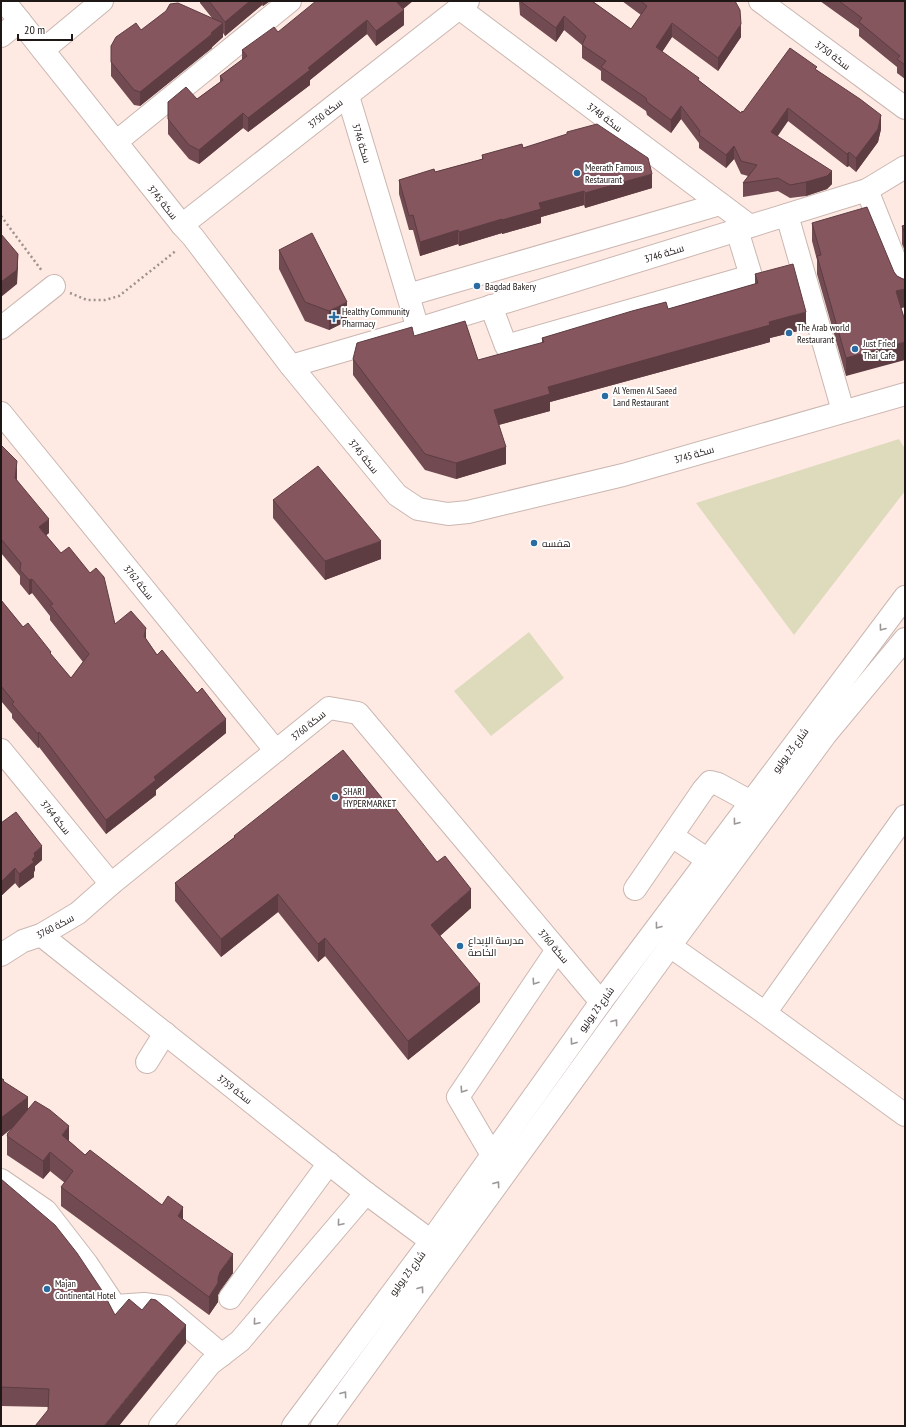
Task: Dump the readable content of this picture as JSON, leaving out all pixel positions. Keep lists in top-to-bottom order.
{
  "streets": {
    "street": [
      "سكة 3750",
      "سكة 3748",
      "سكة 3746",
      "سكة 3745",
      "سكة 3762",
      "سكة 3760",
      "شارع 23 يوليو",
      "سكة 3764",
      "سكة 3759"
    ]
  },
  "crossings": [
    ["سكة 3750", "سكة 3748"],
    ["سكة 3750", "سكة 3746"],
    ["سكة 3750", "سكة 3745"],
    ["سكة 3748", "سكة 3746"],
    ["سكة 3746", "سكة 3745"],
    ["سكة 3762", "سكة 3760"],
    ["سكة 3760", "شارع 23 يوليو"],
    ["سكة 3760", "سكة 3764"],
    ["سكة 3760", "سكة 3759"],
    ["شارع 23 يوليو", "سكة 3759"]
  ],
  "places": {
    "other": [
      "Meerath Famous Restaurant",
      "Bagdad Bakery",
      "The Arab world Restaurant",
      "Just Fried Thai Cafe",
      "Al Yemen Al Saeed Land Restaurant",
      "هفسه",
      "SHARI HYPERMARKET",
      "مدرسة الإبداع الخاصة",
      "Majan Continental Hotel"
    ],
    "health": ["Healthy Community Pharmacy"]
  },
  "scale_bar": "20 m"
}
